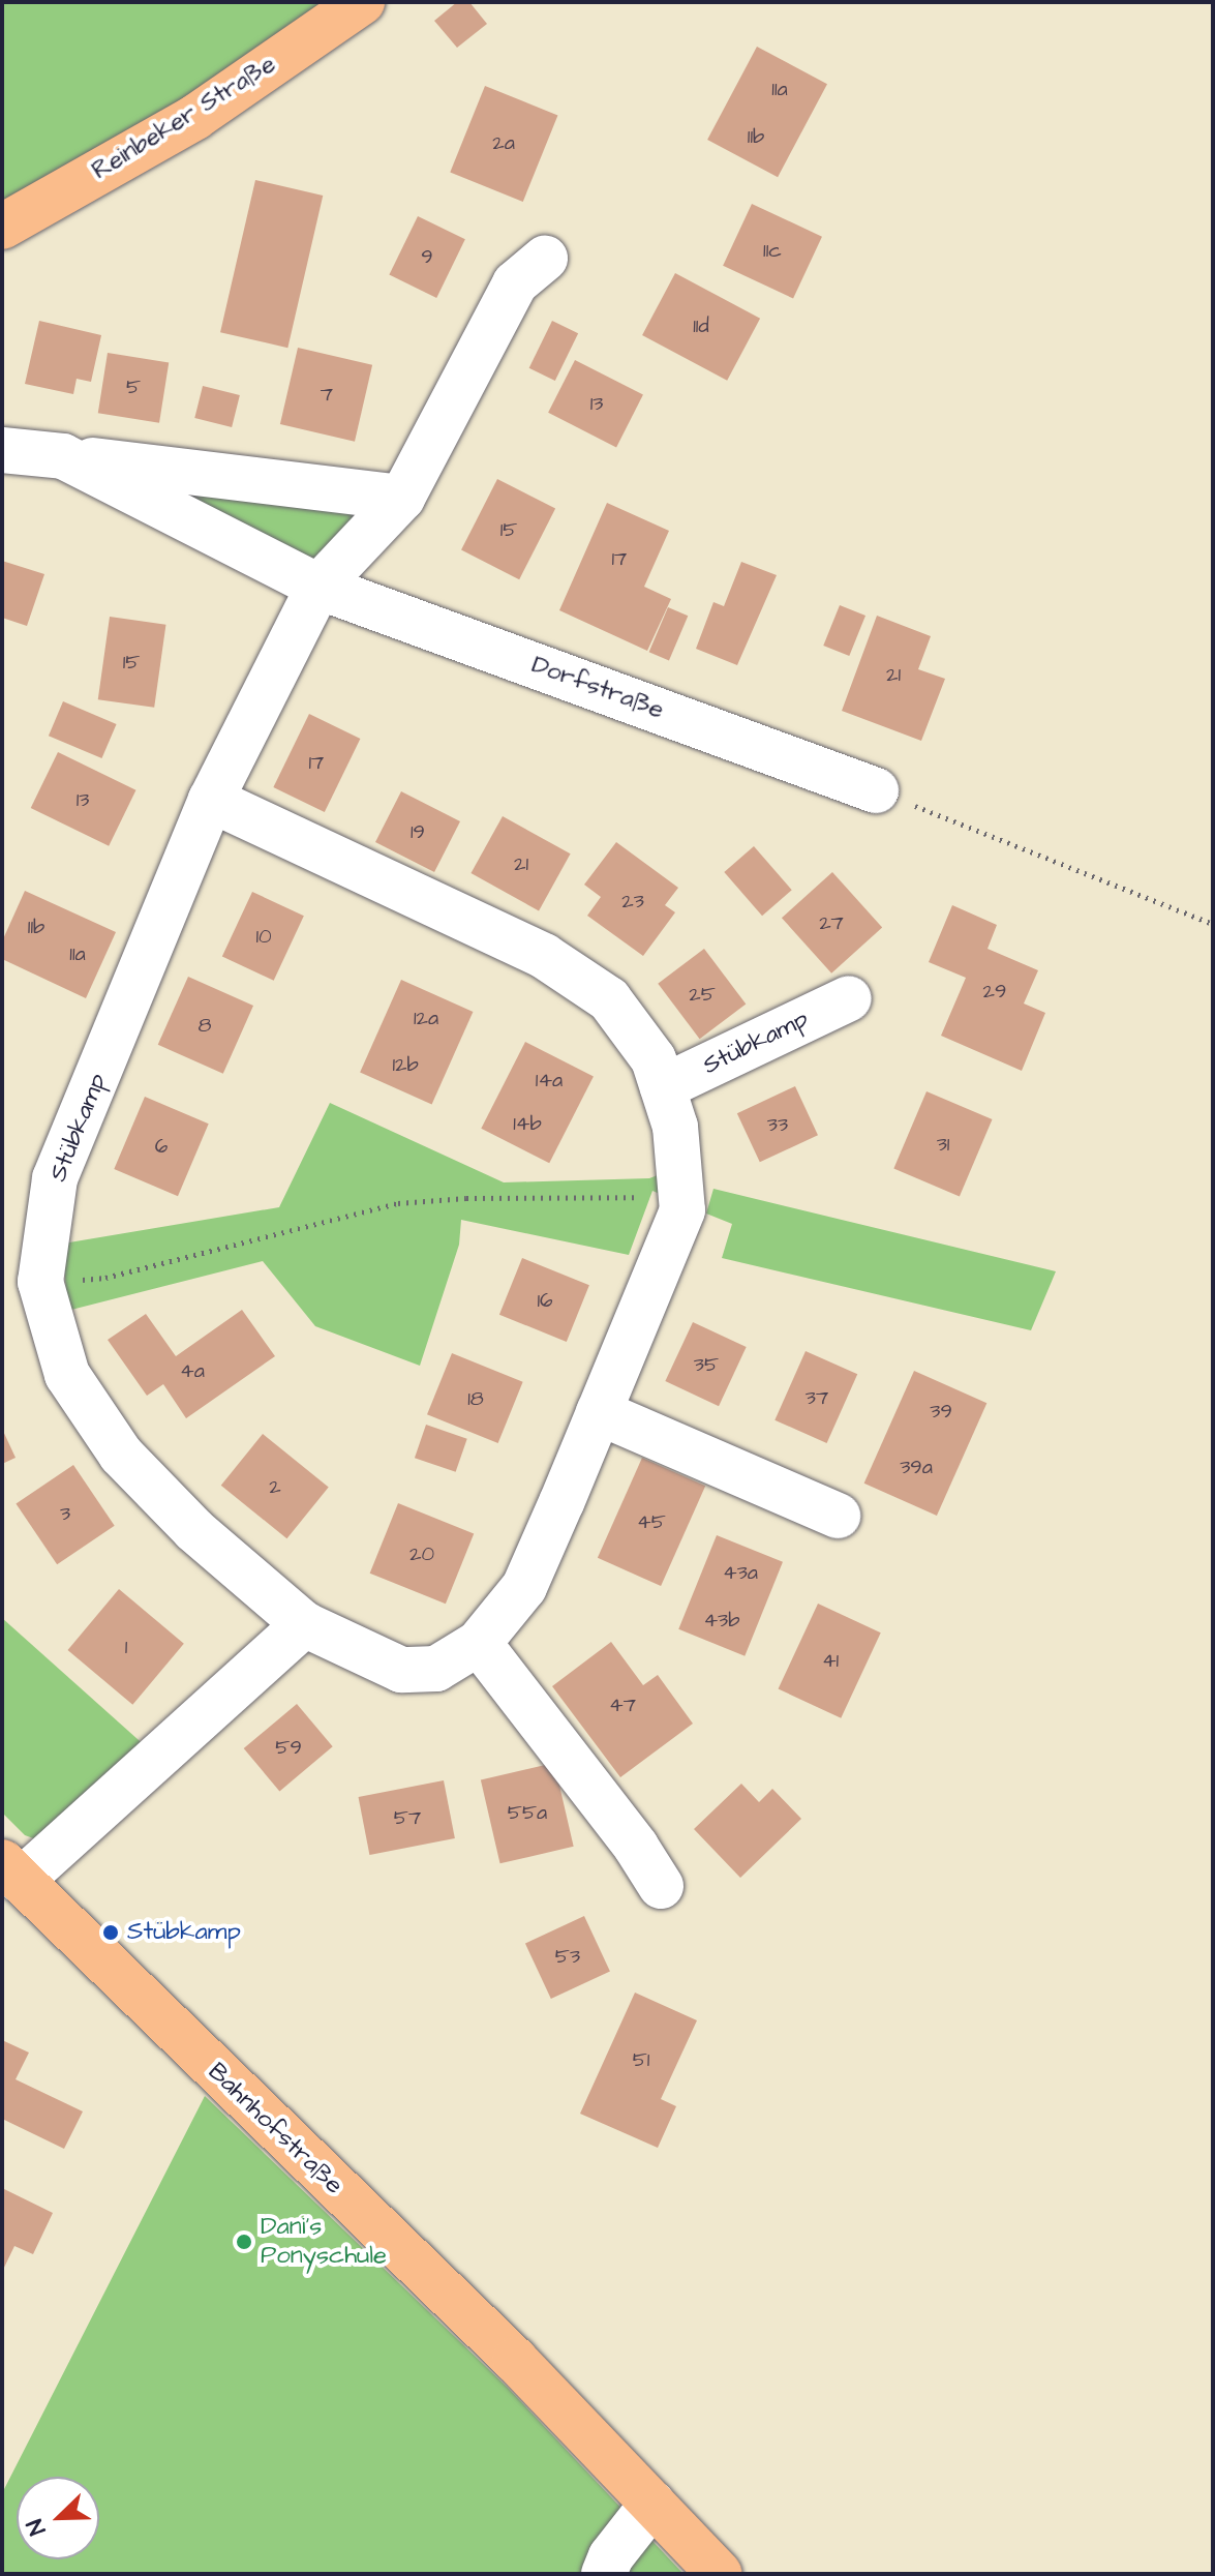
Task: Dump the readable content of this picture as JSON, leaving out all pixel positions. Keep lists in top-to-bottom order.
{
  "streets": {
    "main road": ["Reinbeker Straße", "Bahnhofstraße"],
    "street": ["Dorfstraße", "Stübkamp"]
  },
  "crossings": [
    ["Dorfstraße", "Stübkamp"]
  ],
  "places": ["Stübkamp", "Dani's Ponyschule"],
  "house_numbers": [
    "11a",
    "11b",
    "2a",
    "11c",
    "9",
    "11d",
    "5",
    "7",
    "13",
    "15",
    "17",
    "15",
    "21",
    "17",
    "13",
    "19",
    "21",
    "23",
    "27",
    "11b",
    "10",
    "11a",
    "29",
    "25",
    "12a",
    "8",
    "12b",
    "14a",
    "14b",
    "33",
    "31",
    "6",
    "16",
    "35",
    "4a",
    "37",
    "18",
    "39",
    "39a",
    "2",
    "3",
    "45",
    "20",
    "43a",
    "43b",
    "1",
    "41",
    "47",
    "59",
    "55a",
    "57",
    "53",
    "51"
  ],
  "north": "bottom left"
}
